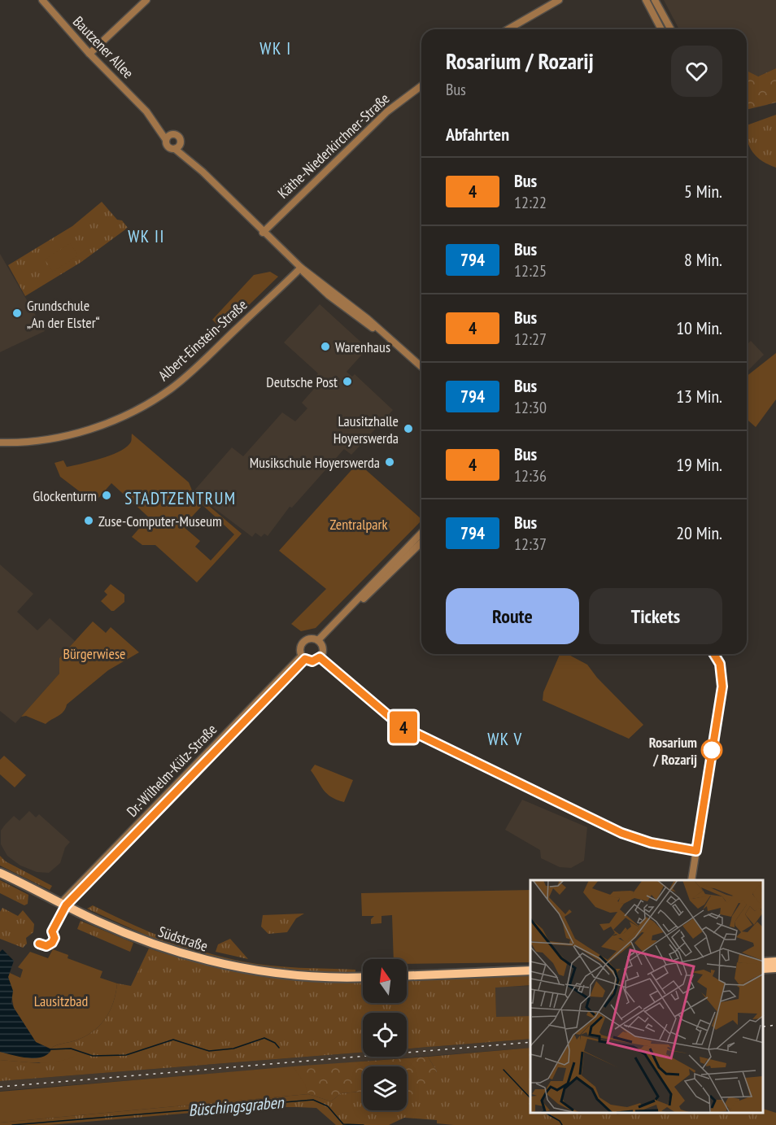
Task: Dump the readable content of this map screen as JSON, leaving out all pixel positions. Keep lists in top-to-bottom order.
{
  "streets": {
    "main road": ["Südstraße"],
    "street": [
      "Bautzener Allee",
      "Käthe-Niederkirchner-Straße",
      "Albert-Einstein-Straße",
      "Dr.-Wilhelm-Külz-Straße"
    ]
  },
  "crossings": [
    ["Bautzener Allee", "Käthe-Niederkirchner-Straße"],
    ["Bautzener Allee", "Albert-Einstein-Straße"],
    ["Dr.-Wilhelm-Külz-Straße", "Südstraße"]
  ],
  "districts": [
    "WK I",
    "WK II",
    "STADTZENTRUM",
    "WK V"
  ],
  "water": ["Büschingsgraben"],
  "parks": ["Zentralpark", "Bürgerwiese", "Lausitzbad"],
  "places": [
    "Grundschule „An der Elster“",
    "Warenhaus",
    "Deutsche Post",
    "Lausitzhalle Hoyerswerda",
    "Musikschule Hoyerswerda",
    "Glockenturm",
    "Zuse-Computer-Museum",
    "Rosarium / Rozarij"
  ],
  "lines": ["bus line 4"],
  "north": "top",
  "page": {
    "on_map": "4",
    "heading": [
      ["Rosarium / Rozarij", "Bus"],
      "Abfahrten"
    ],
    "list": [
      {
        "mark": "4",
        "name": "Bus",
        "note": "12:22",
        "value": "5 Min."
      },
      {
        "mark": "794",
        "name": "Bus",
        "note": "12:25",
        "value": "8 Min."
      },
      {
        "mark": "4",
        "name": "Bus",
        "note": "12:27",
        "value": "10 Min."
      },
      {
        "mark": "794",
        "name": "Bus",
        "note": "12:30",
        "value": "13 Min."
      },
      {
        "mark": "4",
        "name": "Bus",
        "note": "12:36",
        "value": "19 Min."
      },
      {
        "mark": "794",
        "name": "Bus",
        "note": "12:37",
        "value": "20 Min."
      }
    ],
    "buttons": ["Route", "Tickets"]
  }
}
